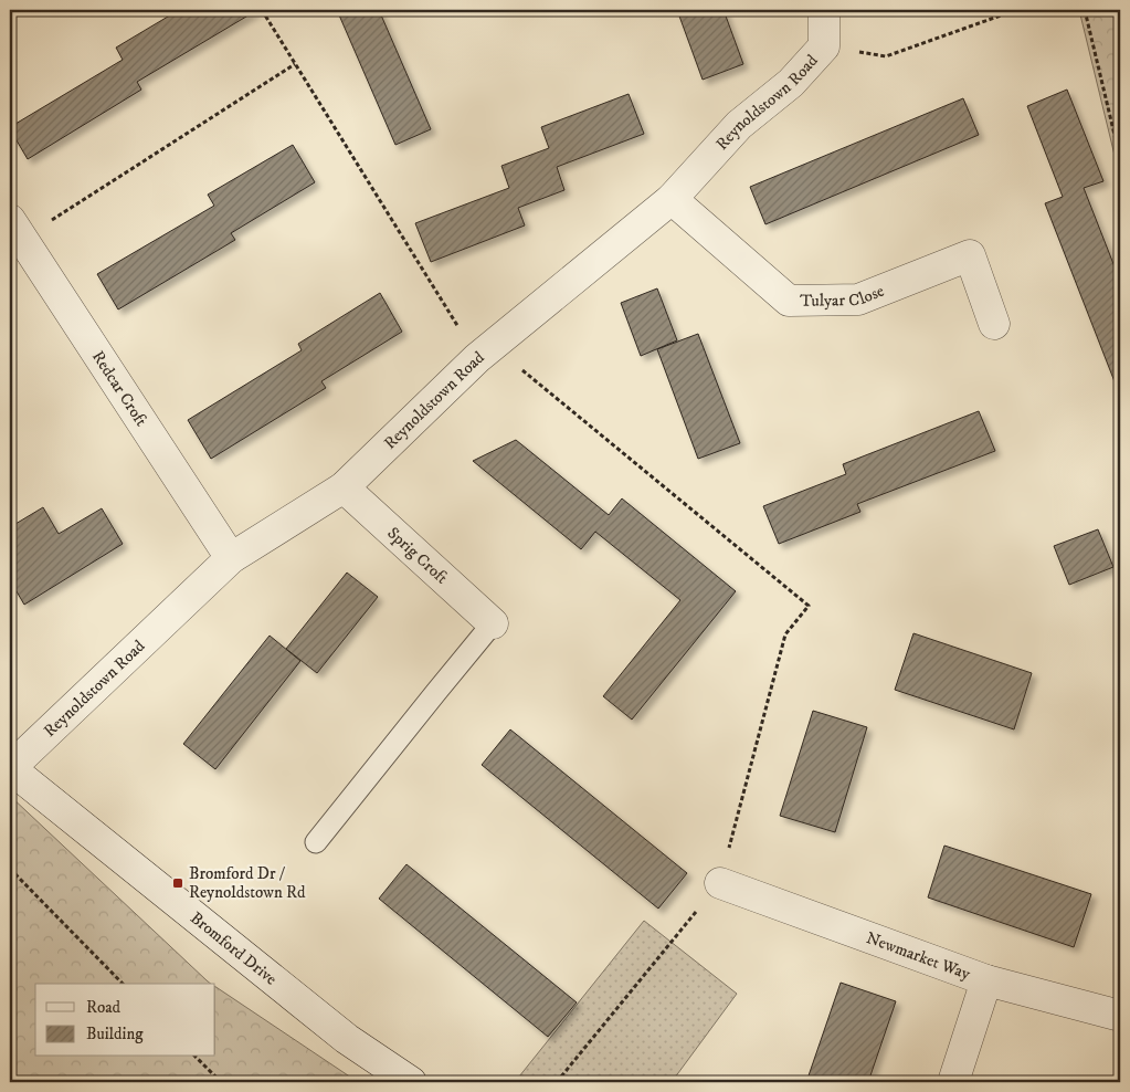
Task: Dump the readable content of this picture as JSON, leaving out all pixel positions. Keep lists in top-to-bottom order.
{
  "streets": {
    "street": [
      "Reynoldstown Road",
      "Tulyar Close",
      "Redcar Croft",
      "Sprig Croft",
      "Bromford Drive",
      "Newmarket Way"
    ]
  },
  "crossings": [
    ["Reynoldstown Road", "Tulyar Close"],
    ["Reynoldstown Road", "Redcar Croft"],
    ["Reynoldstown Road", "Sprig Croft"],
    ["Reynoldstown Road", "Bromford Drive"]
  ],
  "places": {
    "transit": ["Bromford Dr / Reynoldstown Rd"]
  },
  "legend": ["Road", "Building"]
}
